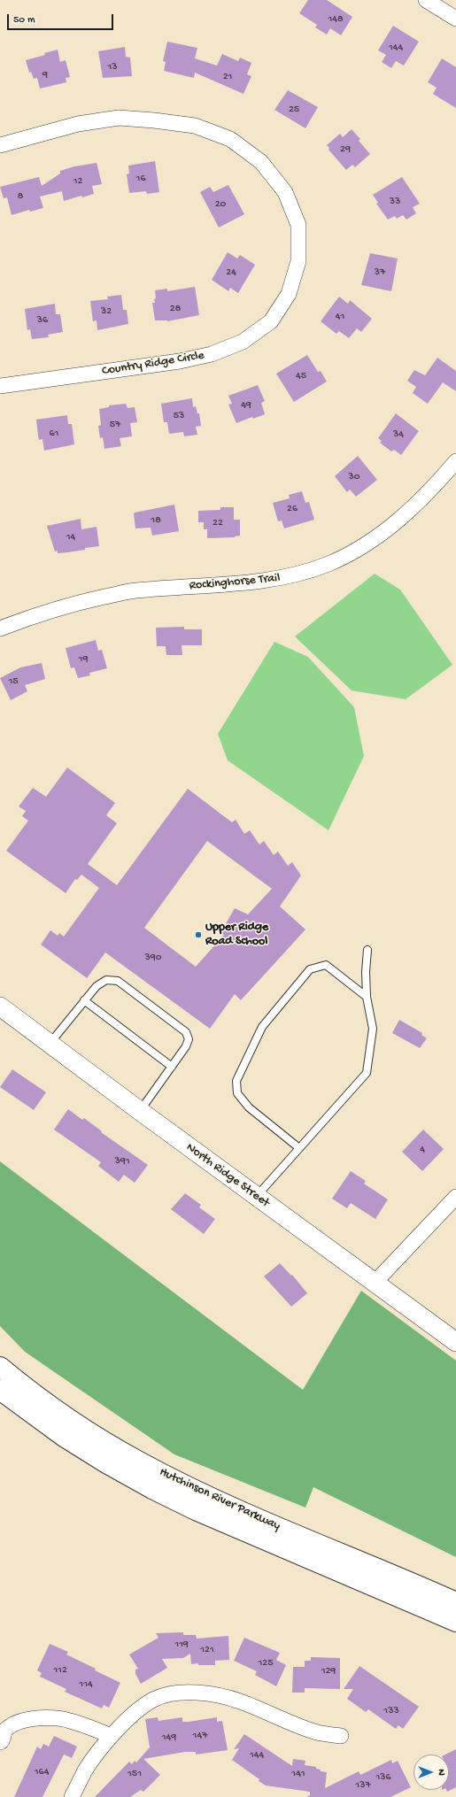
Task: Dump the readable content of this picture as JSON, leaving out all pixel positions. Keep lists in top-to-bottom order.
{
  "streets": {
    "highway": ["Hutchinson River Parkway"],
    "street": ["Country Ridge Circle", "Rockinghorse Trail", "North Ridge Street"]
  },
  "places": ["Upper Ridge Road School"],
  "house_numbers": [
    "148",
    "144",
    "13",
    "9",
    "21",
    "25",
    "29",
    "16",
    "12",
    "8",
    "33",
    "20",
    "24",
    "37",
    "28",
    "32",
    "41",
    "36",
    "45",
    "49",
    "53",
    "57",
    "61",
    "34",
    "30",
    "26",
    "18",
    "22",
    "14",
    "19",
    "15",
    "390",
    "4",
    "391",
    "119",
    "121",
    "125",
    "112",
    "129",
    "114",
    "133",
    "147",
    "149",
    "144",
    "164",
    "151",
    "141",
    "136",
    "137"
  ],
  "scale_bar": "50 m",
  "north": "right"
}
